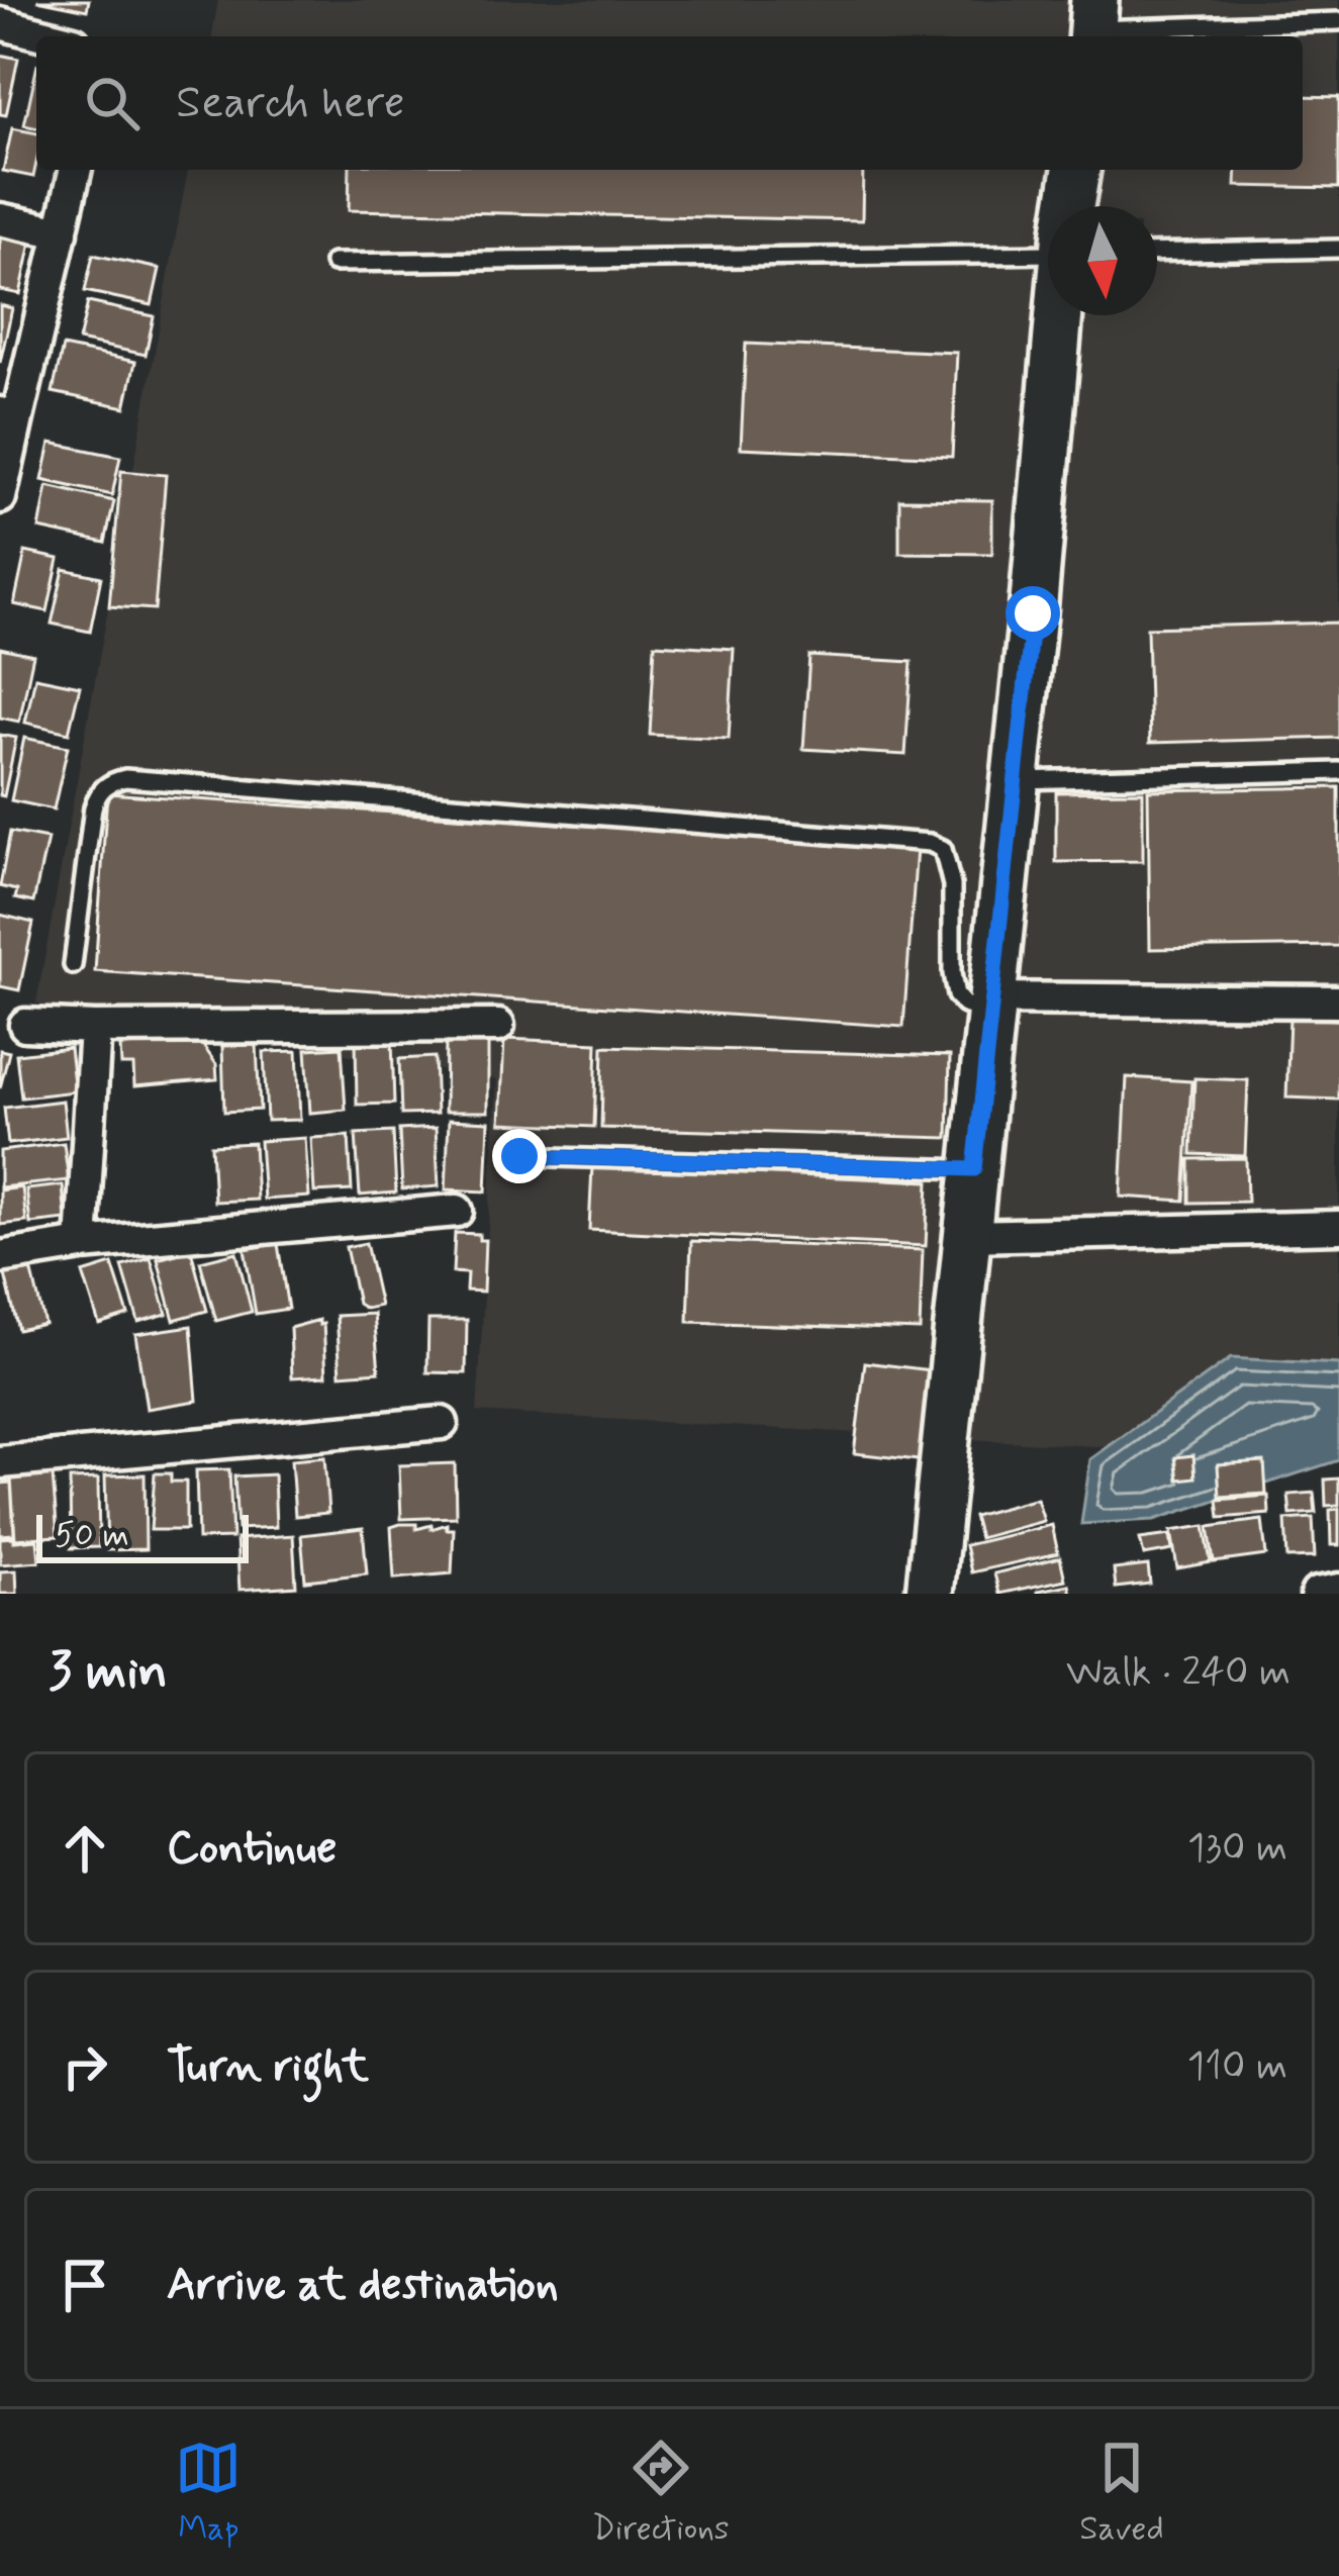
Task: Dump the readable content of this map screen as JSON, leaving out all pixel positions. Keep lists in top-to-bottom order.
{
  "scale_bar": "50 m",
  "north": "bottom",
  "page": {
    "search": "Search here",
    "scale": "50 m",
    "heading": ["3 min", "Walk · 240 m"],
    "list": [
      ["Continue", "130 m"],
      ["Turn right", "110 m"],
      "Arrive at destination"
    ],
    "nav": ["Map", "Directions", "Saved"]
  }
}
